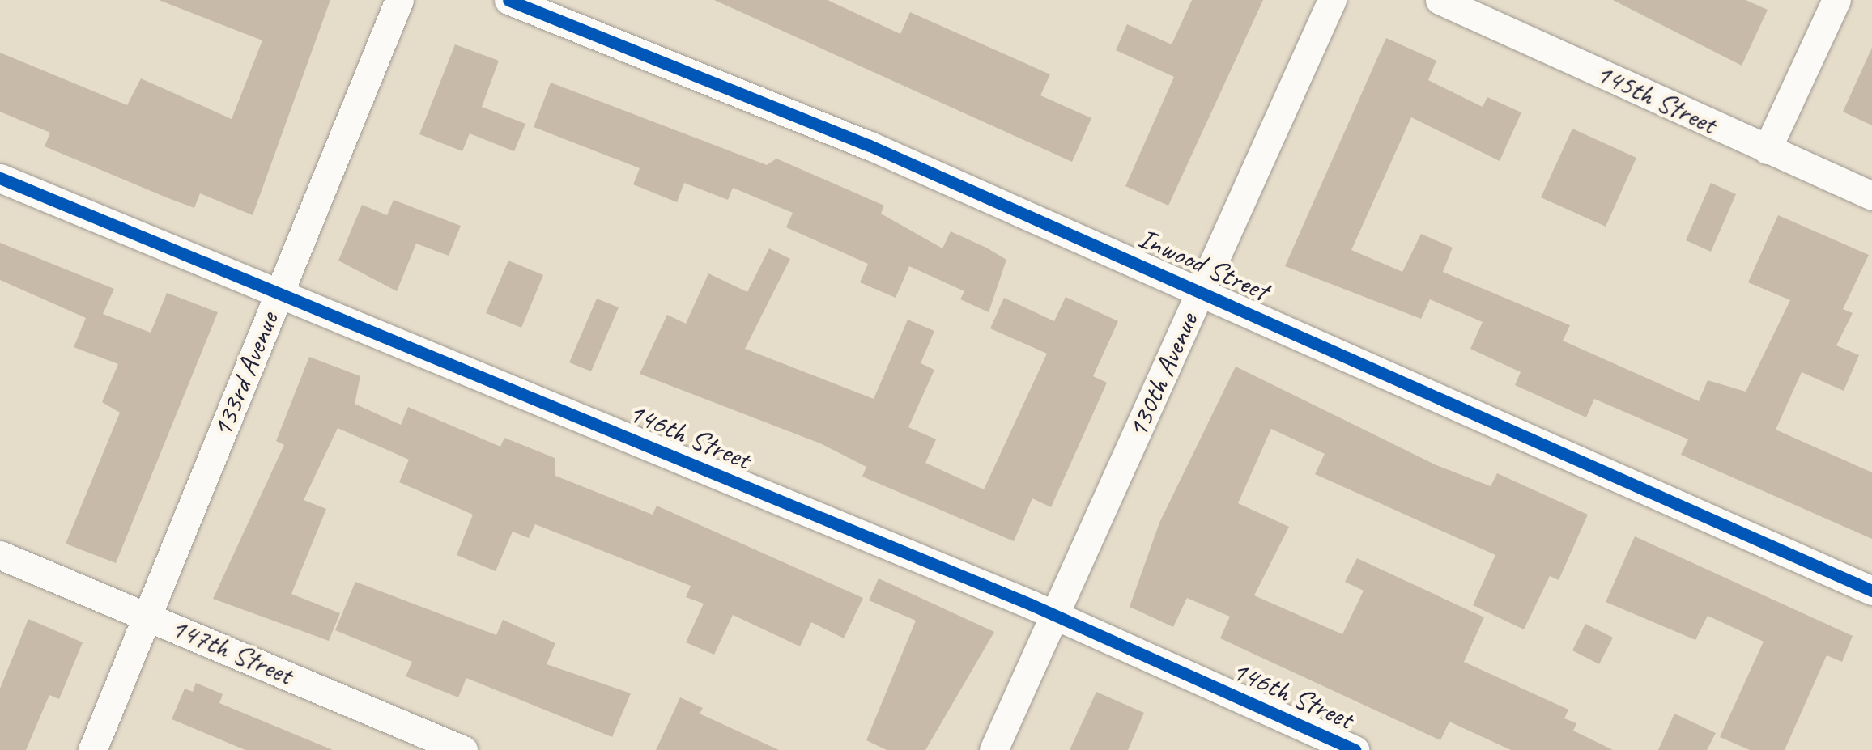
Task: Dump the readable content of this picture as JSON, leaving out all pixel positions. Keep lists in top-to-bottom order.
{
  "streets": {
    "street": [
      "145th Street",
      "Inwood Street",
      "133rd Avenue",
      "130th Avenue",
      "146th Street",
      "147th Street"
    ]
  },
  "crossings": [
    ["Inwood Street", "130th Avenue"],
    ["133rd Avenue", "146th Street"],
    ["133rd Avenue", "147th Street"],
    ["130th Avenue", "146th Street"]
  ]
}
